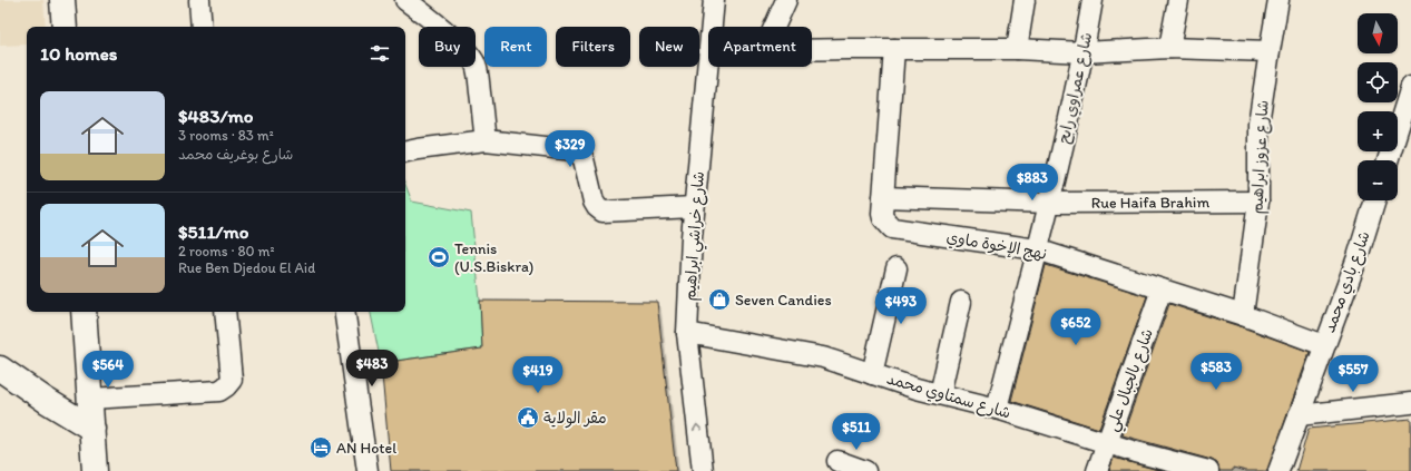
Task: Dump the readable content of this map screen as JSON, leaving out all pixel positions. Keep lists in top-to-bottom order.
{
  "streets": {
    "street": [
      "شارع عمراوي رابح",
      "شارع عزوز ابراهيم",
      "Rue Haifa Brahim",
      "شارع خراشي ابراهيم",
      "نهج الإخوة ماوي",
      "شارع بادي محمد",
      "شارع بالجبال علي",
      "شارع سمتاوي محمد"
    ]
  },
  "crossings": [
    ["شارع عمراوي رابح", "Rue Haifa Brahim"],
    ["شارع عمراوي رابح", "نهج الإخوة ماوي"],
    ["شارع عمراوي رابح", "شارع سمتاوي محمد"],
    ["شارع عزوز ابراهيم", "Rue Haifa Brahim"],
    ["شارع عزوز ابراهيم", "نهج الإخوة ماوي"],
    ["Rue Haifa Brahim", "نهج الإخوة ماوي"],
    ["شارع خراشي ابراهيم", "شارع سمتاوي محمد"],
    ["نهج الإخوة ماوي", "شارع بادي محمد"],
    ["نهج الإخوة ماوي", "شارع بالجبال علي"],
    ["شارع بالجبال علي", "شارع سمتاوي محمد"]
  ],
  "places": {
    "sports": ["Tennis (U.S.Biskra)"],
    "shop": ["Seven Candies"],
    "public building": ["مقر الولاية"],
    "hotel": ["AN Hotel"]
  },
  "north": "bottom",
  "page": {
    "map_buttons": ["+", "−"],
    "chip": [
      "Buy",
      "Rent",
      "Filters",
      "New",
      "Apartment"
    ],
    "heading": "10 homes",
    "list": [
      {
        "name": "$483/mo",
        "note": "3 rooms · 83 m² · شارع بوغريف محمد"
      },
      {
        "name": "$511/mo",
        "note": "2 rooms · 80 m² · Rue Ben Djedou El Aid"
      }
    ],
    "price": [
      "$329",
      "$883",
      "$493",
      "$652",
      "$483",
      "$564",
      "$583",
      "$557",
      "$419",
      "$511"
    ]
  }
}
